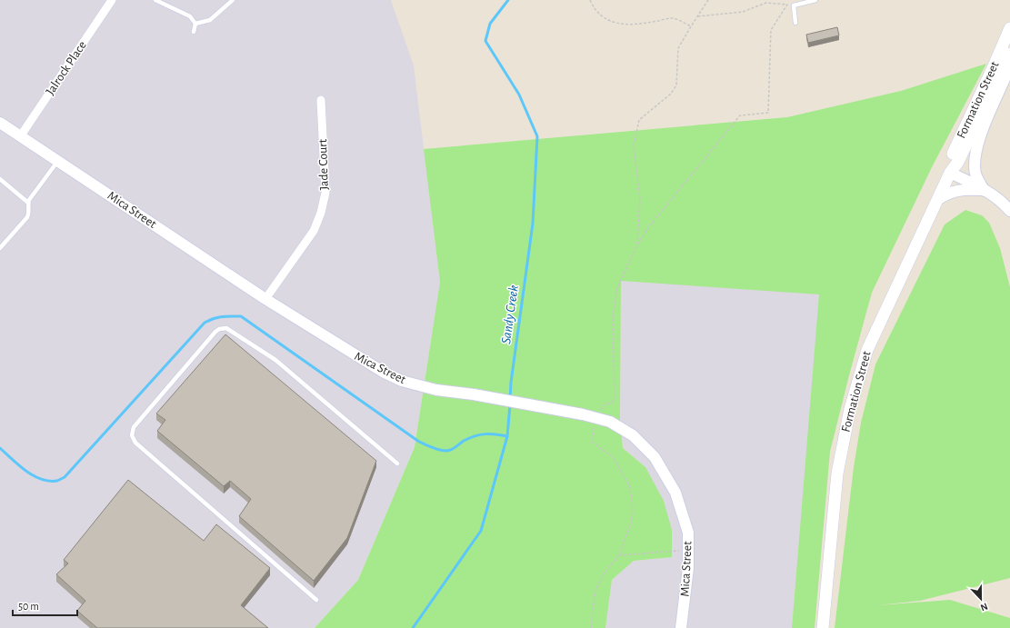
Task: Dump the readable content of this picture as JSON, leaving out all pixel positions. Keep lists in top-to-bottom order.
{
  "streets": {
    "main road": ["Formation Street"],
    "street": ["Jalrock Place", "Jade Court", "Mica Street"]
  },
  "crossings": [
    ["Jalrock Place", "Mica Street"],
    ["Jade Court", "Mica Street"]
  ],
  "water": ["Sandy Creek"],
  "scale_bar": "50 m",
  "north": "bottom"
}
